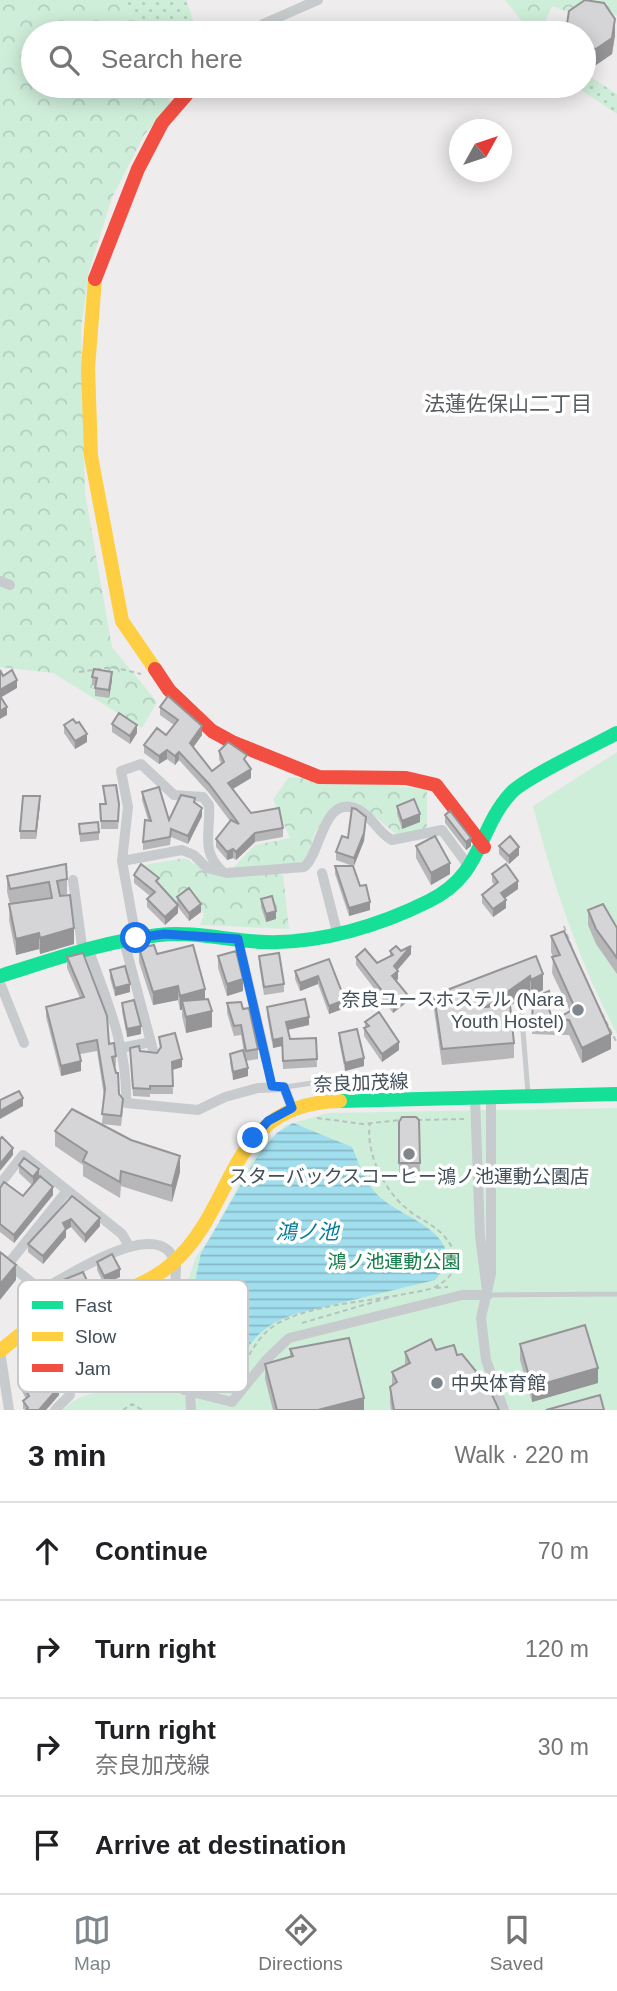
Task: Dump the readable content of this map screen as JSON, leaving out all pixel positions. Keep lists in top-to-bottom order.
{
  "streets": {
    "street": ["奈良加茂線"]
  },
  "districts": ["法蓮佐保山二丁目"],
  "water": ["鴻ノ池"],
  "parks": ["鴻ノ池運動公園"],
  "places": ["奈良ユースホステル (Nara Youth Hostel)", "スターバックスコーヒー鴻ノ池運動公園店", "中央体育館"],
  "legend": ["Fast", "Slow", "Jam"],
  "north": "top right",
  "page": {
    "search": "Search here",
    "heading": ["3 min", "Walk · 220 m"],
    "list": [
      ["Continue", "70 m"],
      ["Turn right", "120 m"],
      ["Turn right", "奈良加茂線", "30 m"],
      "Arrive at destination"
    ],
    "nav": ["Map", "Directions", "Saved"]
  }
}
